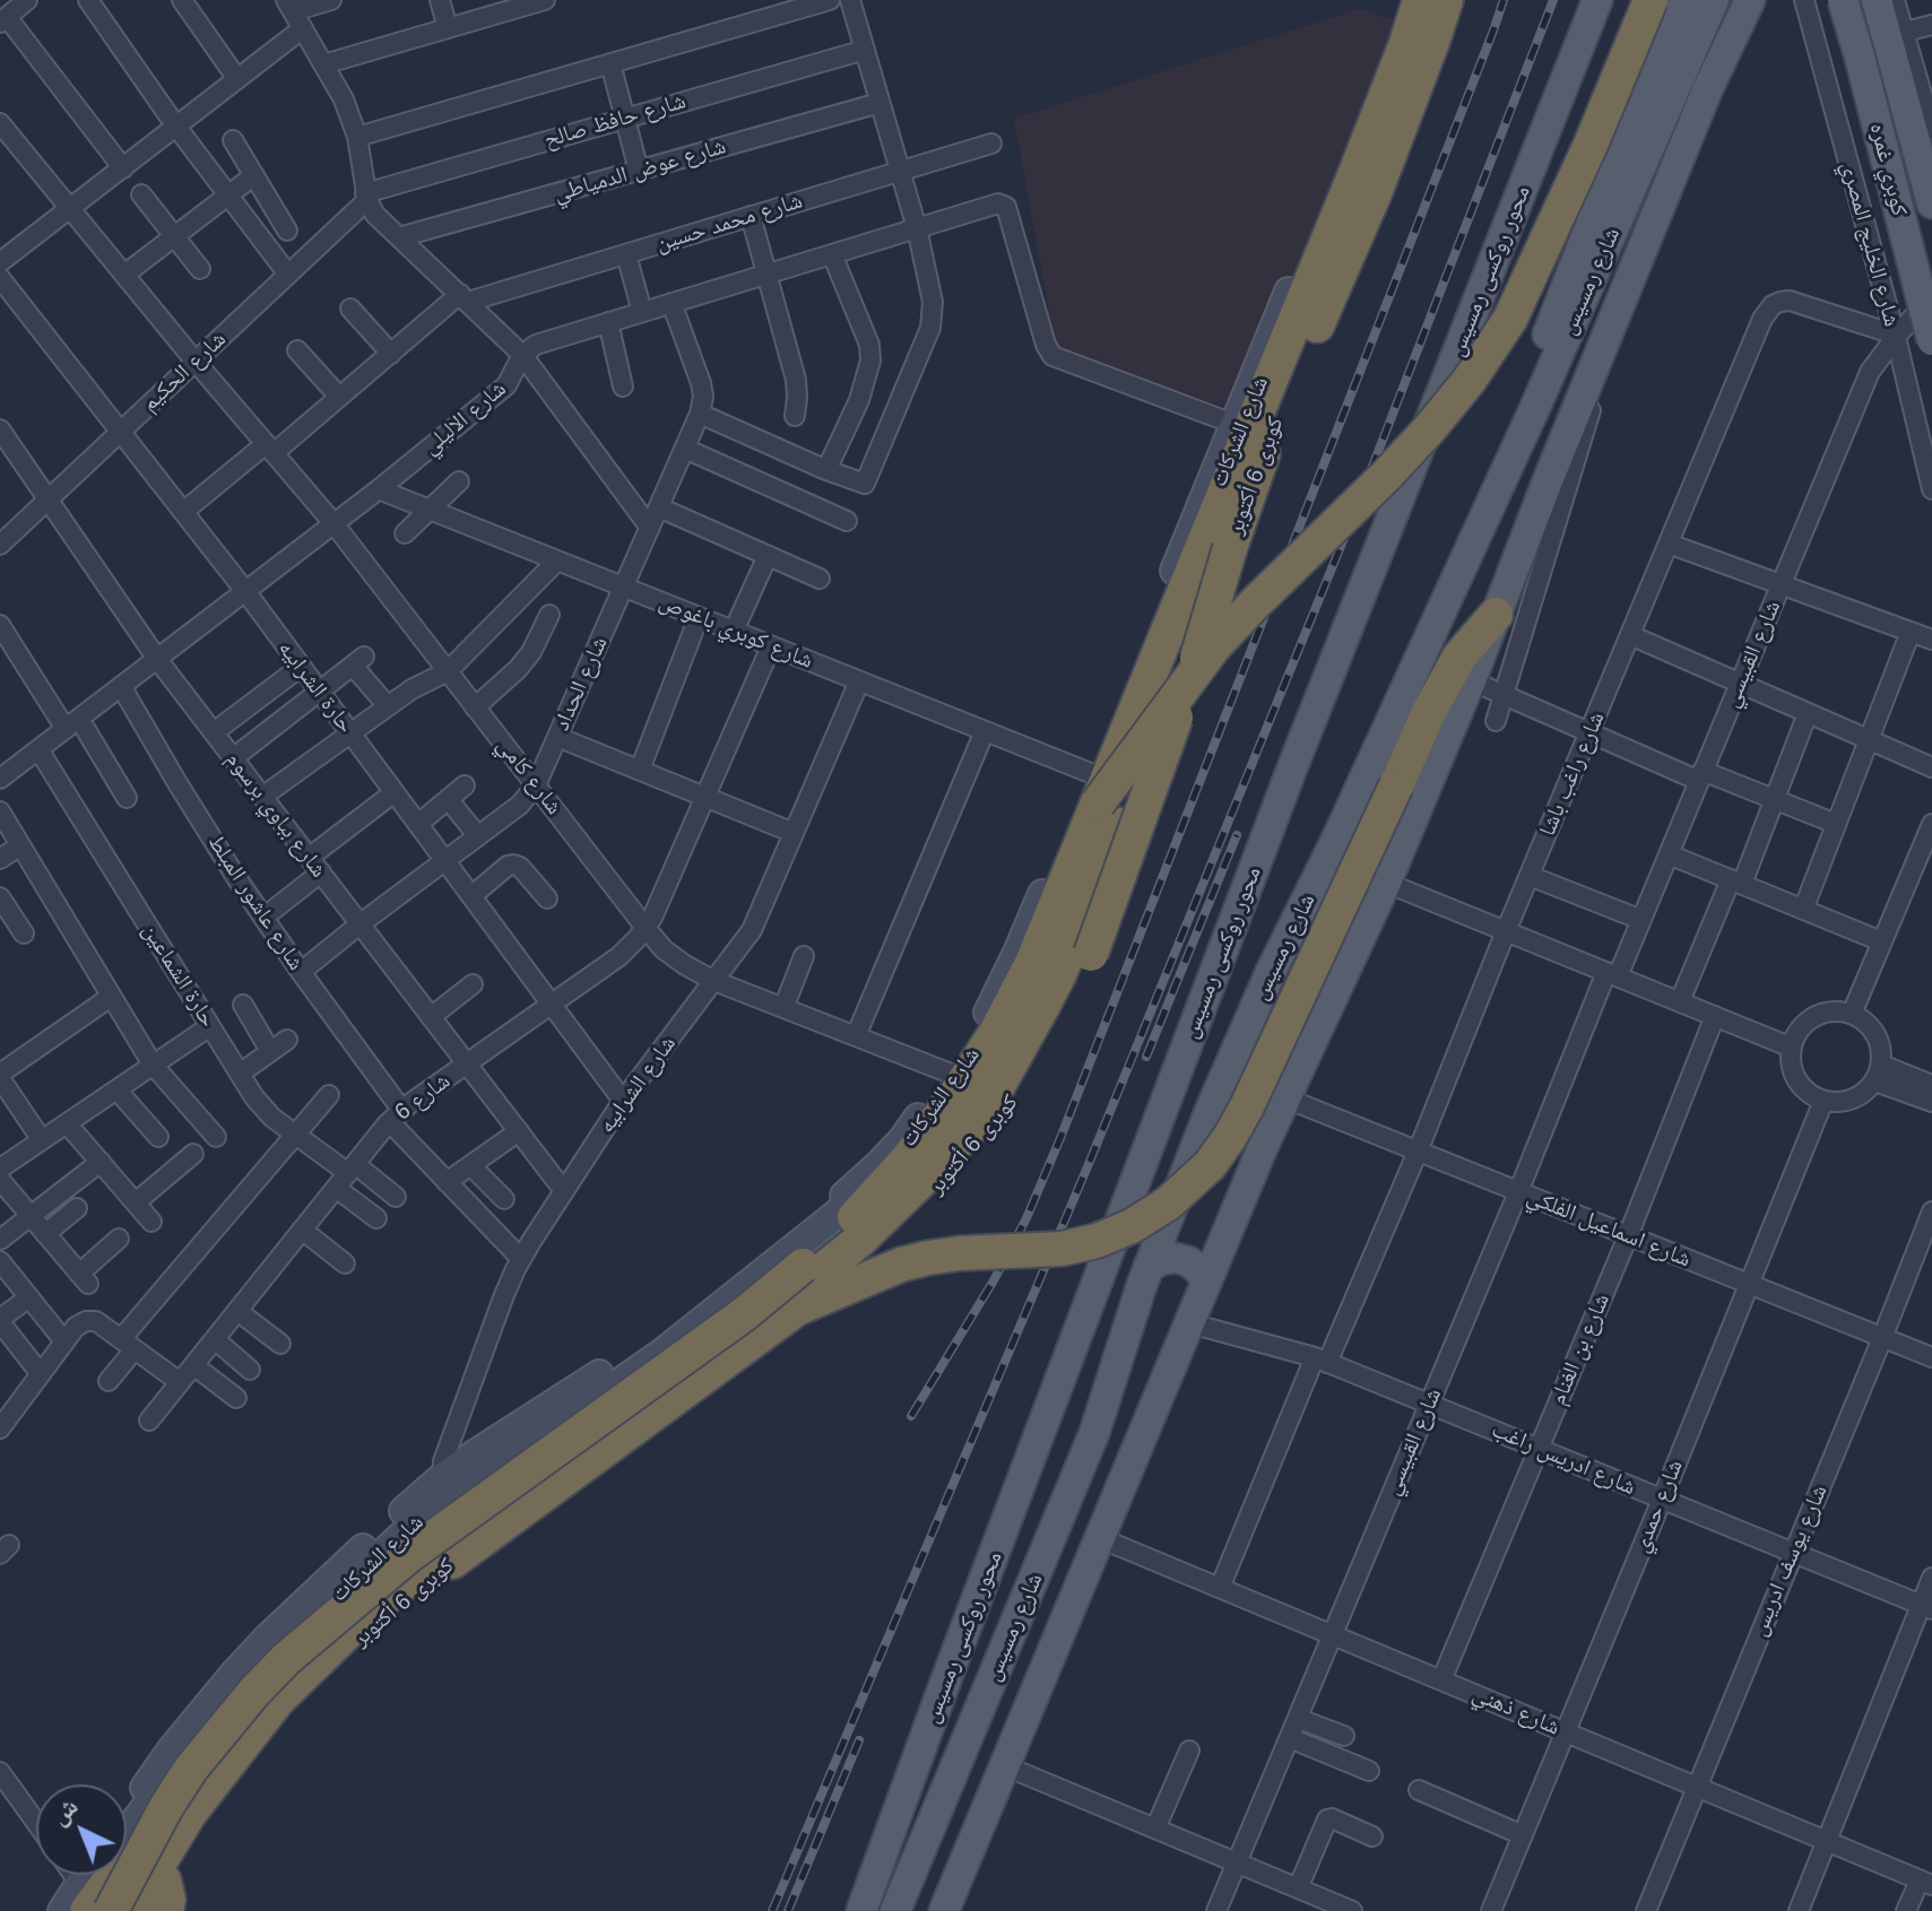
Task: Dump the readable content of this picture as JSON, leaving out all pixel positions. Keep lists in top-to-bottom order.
{
  "streets": {
    "highway": ["كوبرى 6 أكتوبر"],
    "main road": [
      "كوبري غمره",
      "محور روكسى رمسيس",
      "شارع رمسيس",
      "شارع الشركات"
    ],
    "street": [
      "شارع حافظ صالح",
      "شارع عوض الدمياطي",
      "شارع محمد حسين",
      "شارع الخليج المصري",
      "شارع الحكيم",
      "شارع الاليلي",
      "شارع كوبري باغوص",
      "شارع القبيسي",
      "شارع الحداد",
      "حارة الشرابيه",
      "شارع راغب باشا",
      "شارع كامي",
      "شارع بباوي برسوم",
      "شارع عاشور المبلط",
      "حارة الشماعين",
      "شارع الشرابيه",
      "شارع 6",
      "شارع اسماعيل الفلكي",
      "شارع بن الغنام",
      "شارع ادريس راغب",
      "شارع حمدي",
      "شارع يوسف ادريس",
      "شارع ذهني"
    ]
  },
  "crossings": [
    ["شارع حافظ صالح", "شارع الحكيم"],
    ["شارع الخليج المصري", "شارع القبيسي"],
    ["شارع الخليج المصري", "شارع راغب باشا"],
    ["شارع رمسيس", "شارع اسماعيل الفلكي"],
    ["شارع رمسيس", "شارع ادريس راغب"],
    ["شارع رمسيس", "شارع ذهني"],
    ["شارع الحكيم", "حارة الشرابيه"],
    ["شارع الحكيم", "شارع كامي"],
    ["شارع الحكيم", "شارع بباوي برسوم"],
    ["شارع الاليلي", "شارع كوبري باغوص"],
    ["شارع الاليلي", "حارة الشرابيه"],
    ["شارع الاليلي", "شارع كامي"],
    ["شارع الاليلي", "شارع بباوي برسوم"],
    ["شارع الاليلي", "شارع عاشور المبلط"],
    ["شارع الاليلي", "حارة الشماعين"],
    ["شارع الشركات", "كوبرى 6 أكتوبر"],
    ["شارع الشركات", "شارع كوبري باغوص"],
    ["شارع الشركات", "شارع كامي"],
    ["شارع الشركات", "شارع الشرابيه"],
    ["كوبرى 6 أكتوبر", "شارع كوبري باغوص"],
    ["شارع كوبري باغوص", "شارع الحداد"],
    ["شارع كوبري باغوص", "شارع الشرابيه"],
    ["شارع كوبري باغوص", "شارع 6"],
    ["شارع القبيسي", "شارع راغب باشا"],
    ["شارع القبيسي", "شارع اسماعيل الفلكي"],
    ["شارع القبيسي", "شارع ادريس راغب"],
    ["شارع القبيسي", "شارع ذهني"],
    ["شارع الحداد", "حارة الشرابيه"],
    ["شارع الحداد", "شارع كامي"],
    ["شارع الحداد", "شارع بباوي برسوم"],
    ["شارع الحداد", "شارع عاشور المبلط"],
    ["حارة الشرابيه", "شارع الشرابيه"],
    ["حارة الشرابيه", "شارع 6"],
    ["شارع راغب باشا", "شارع اسماعيل الفلكي"],
    ["شارع راغب باشا", "شارع ادريس راغب"],
    ["شارع راغب باشا", "شارع ذهني"],
    ["شارع كامي", "شارع الشرابيه"],
    ["شارع كامي", "شارع 6"],
    ["شارع بباوي برسوم", "شارع الشرابيه"],
    ["شارع بباوي برسوم", "شارع 6"],
    ["شارع عاشور المبلط", "شارع الشرابيه"],
    ["شارع عاشور المبلط", "شارع 6"],
    ["حارة الشماعين", "شارع 6"],
    ["شارع اسماعيل الفلكي", "شارع بن الغنام"],
    ["شارع اسماعيل الفلكي", "شارع حمدي"],
    ["شارع اسماعيل الفلكي", "شارع يوسف ادريس"],
    ["شارع بن الغنام", "شارع ادريس راغب"],
    ["شارع بن الغنام", "شارع ذهني"],
    ["شارع ادريس راغب", "شارع حمدي"],
    ["شارع ادريس راغب", "شارع يوسف ادريس"],
    ["شارع حمدي", "شارع ذهني"],
    ["شارع يوسف ادريس", "شارع ذهني"]
  ],
  "north": "top left"
}
